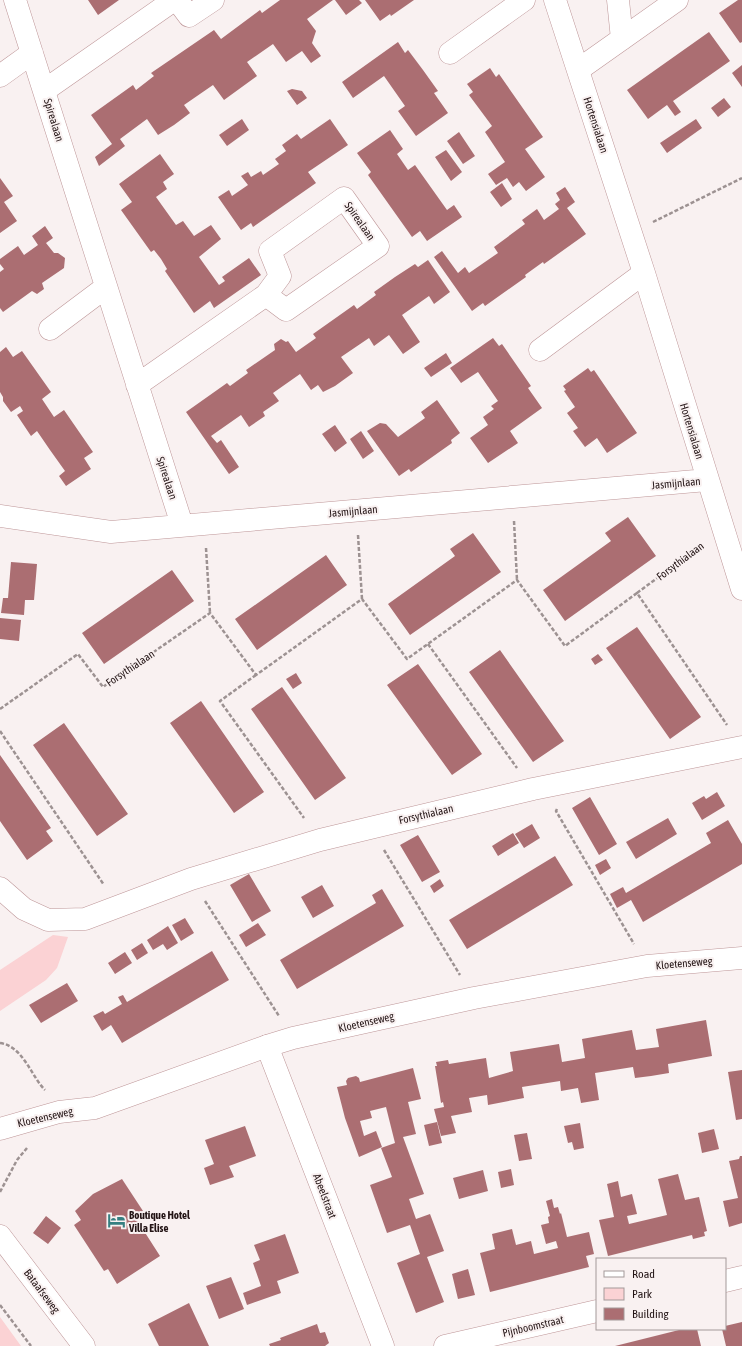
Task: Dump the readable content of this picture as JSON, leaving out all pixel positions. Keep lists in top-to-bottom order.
{
  "streets": {
    "street": [
      "Spirealaan",
      "Hortensialaan",
      "Jasmijnlaan",
      "Forsythialaan",
      "Kloetenseweg",
      "Abeelstraat",
      "Bataafseweg",
      "Pijnboomstraat"
    ]
  },
  "crossings": [
    ["Spirealaan", "Jasmijnlaan"],
    ["Hortensialaan", "Jasmijnlaan"],
    ["Hortensialaan", "Forsythialaan"],
    ["Kloetenseweg", "Abeelstraat"]
  ],
  "places": {
    "hotel": ["Boutique Hotel Villa Elise"]
  },
  "legend": ["Road", "Park", "Building"]
}
